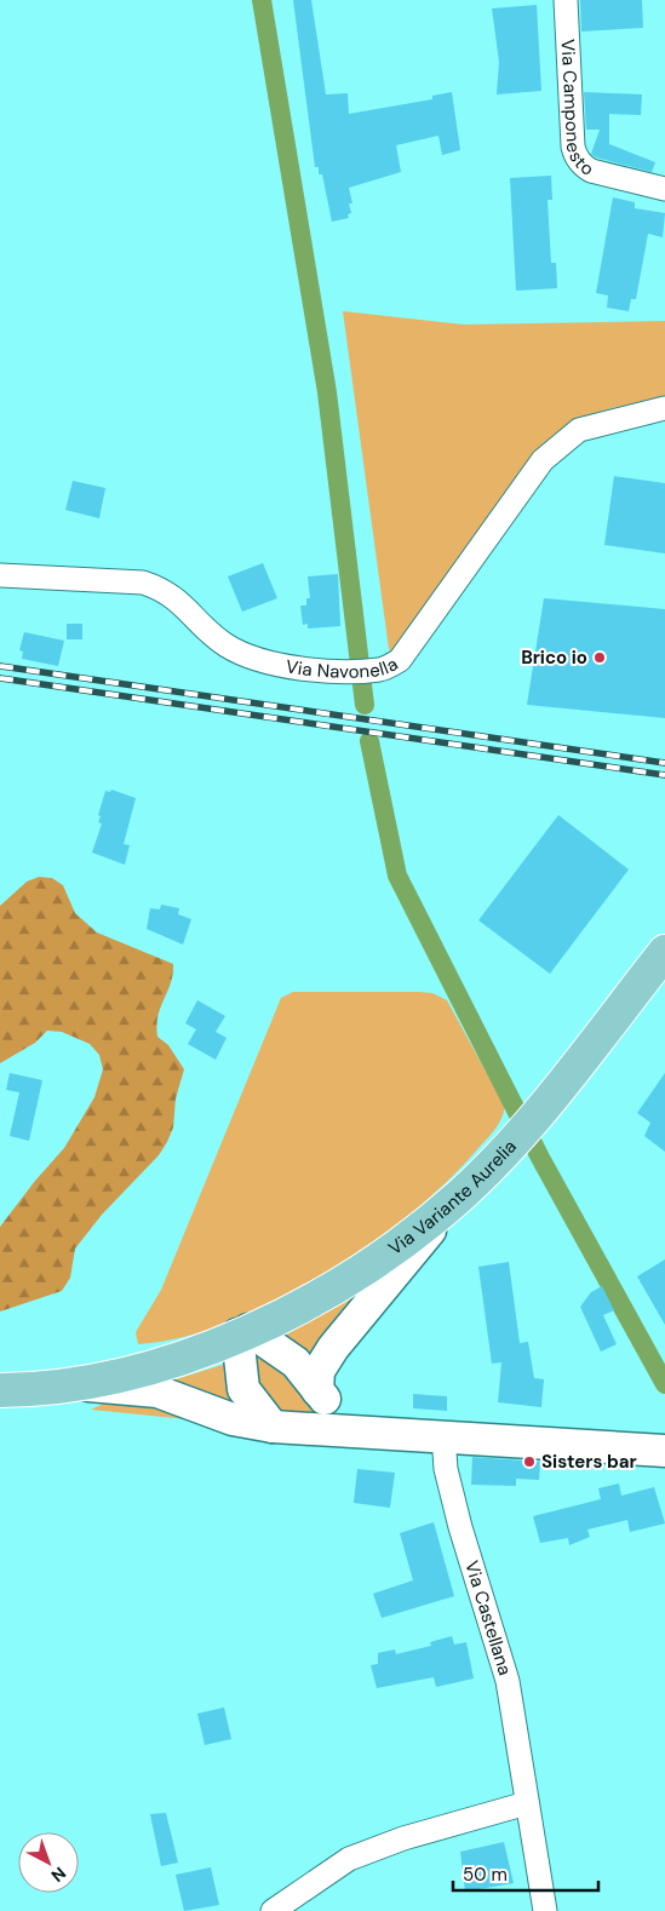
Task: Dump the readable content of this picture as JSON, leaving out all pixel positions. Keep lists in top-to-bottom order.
{
  "streets": {
    "main road": ["Via Variante Aurelia"],
    "street": ["Via Camponesto", "Via Navonella", "Via Castellana"]
  },
  "places": ["Brico io", "Sisters bar"],
  "scale_bar": "50 m",
  "north": "bottom right"
}
